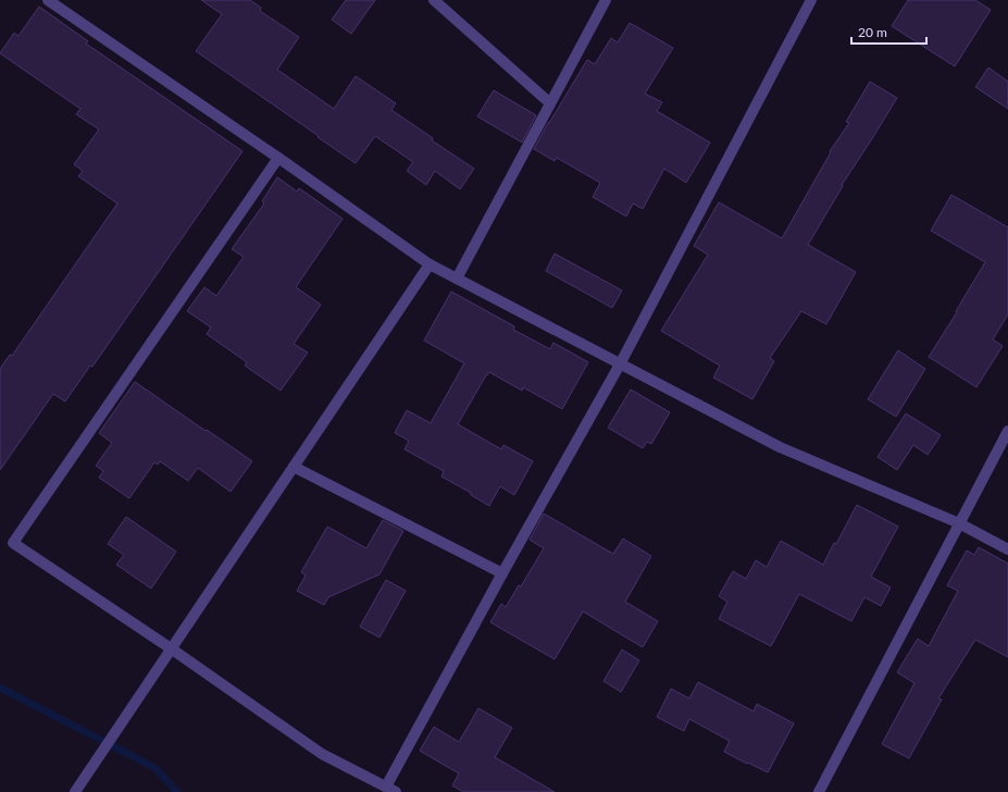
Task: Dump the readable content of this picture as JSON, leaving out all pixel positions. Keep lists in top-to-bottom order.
{
  "scale_bar": "20 m"
}
